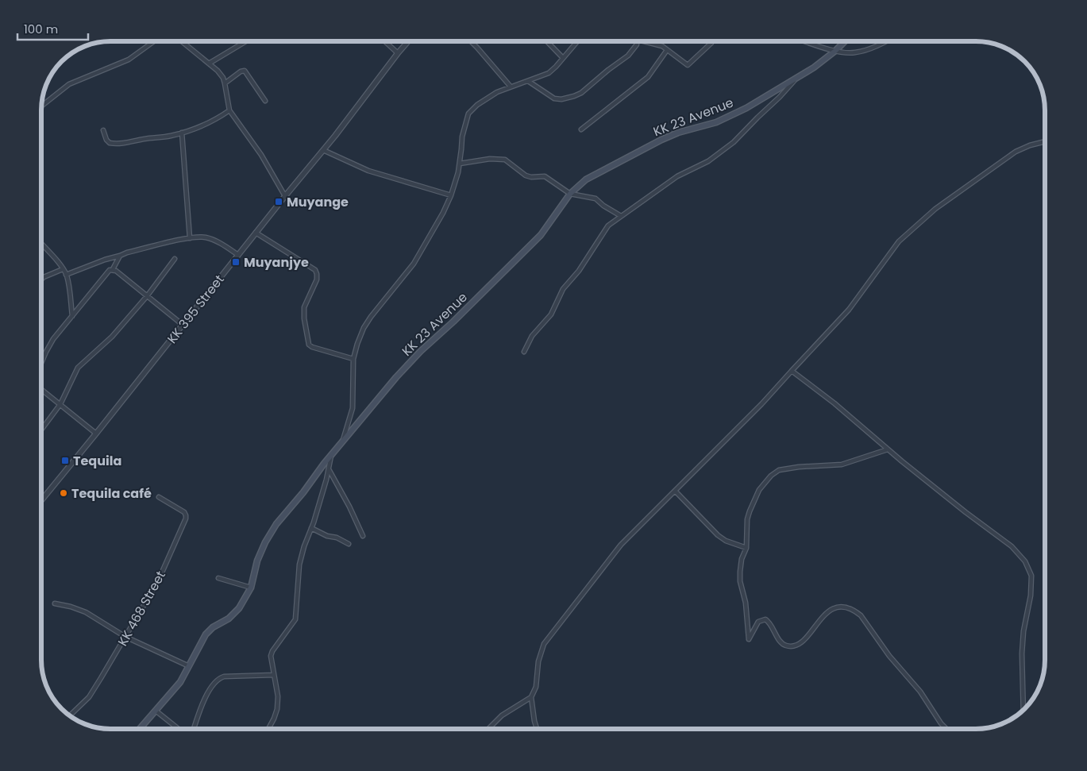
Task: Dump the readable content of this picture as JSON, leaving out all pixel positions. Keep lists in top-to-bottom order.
{
  "streets": {
    "main road": ["KK 23 Avenue"],
    "street": ["KK 395 Street", "KK 468 Street"]
  },
  "places": {
    "transit": ["Muyange", "Muyanjye", "Tequila"],
    "other": ["Tequila café"]
  },
  "scale_bar": "100 m"
}
